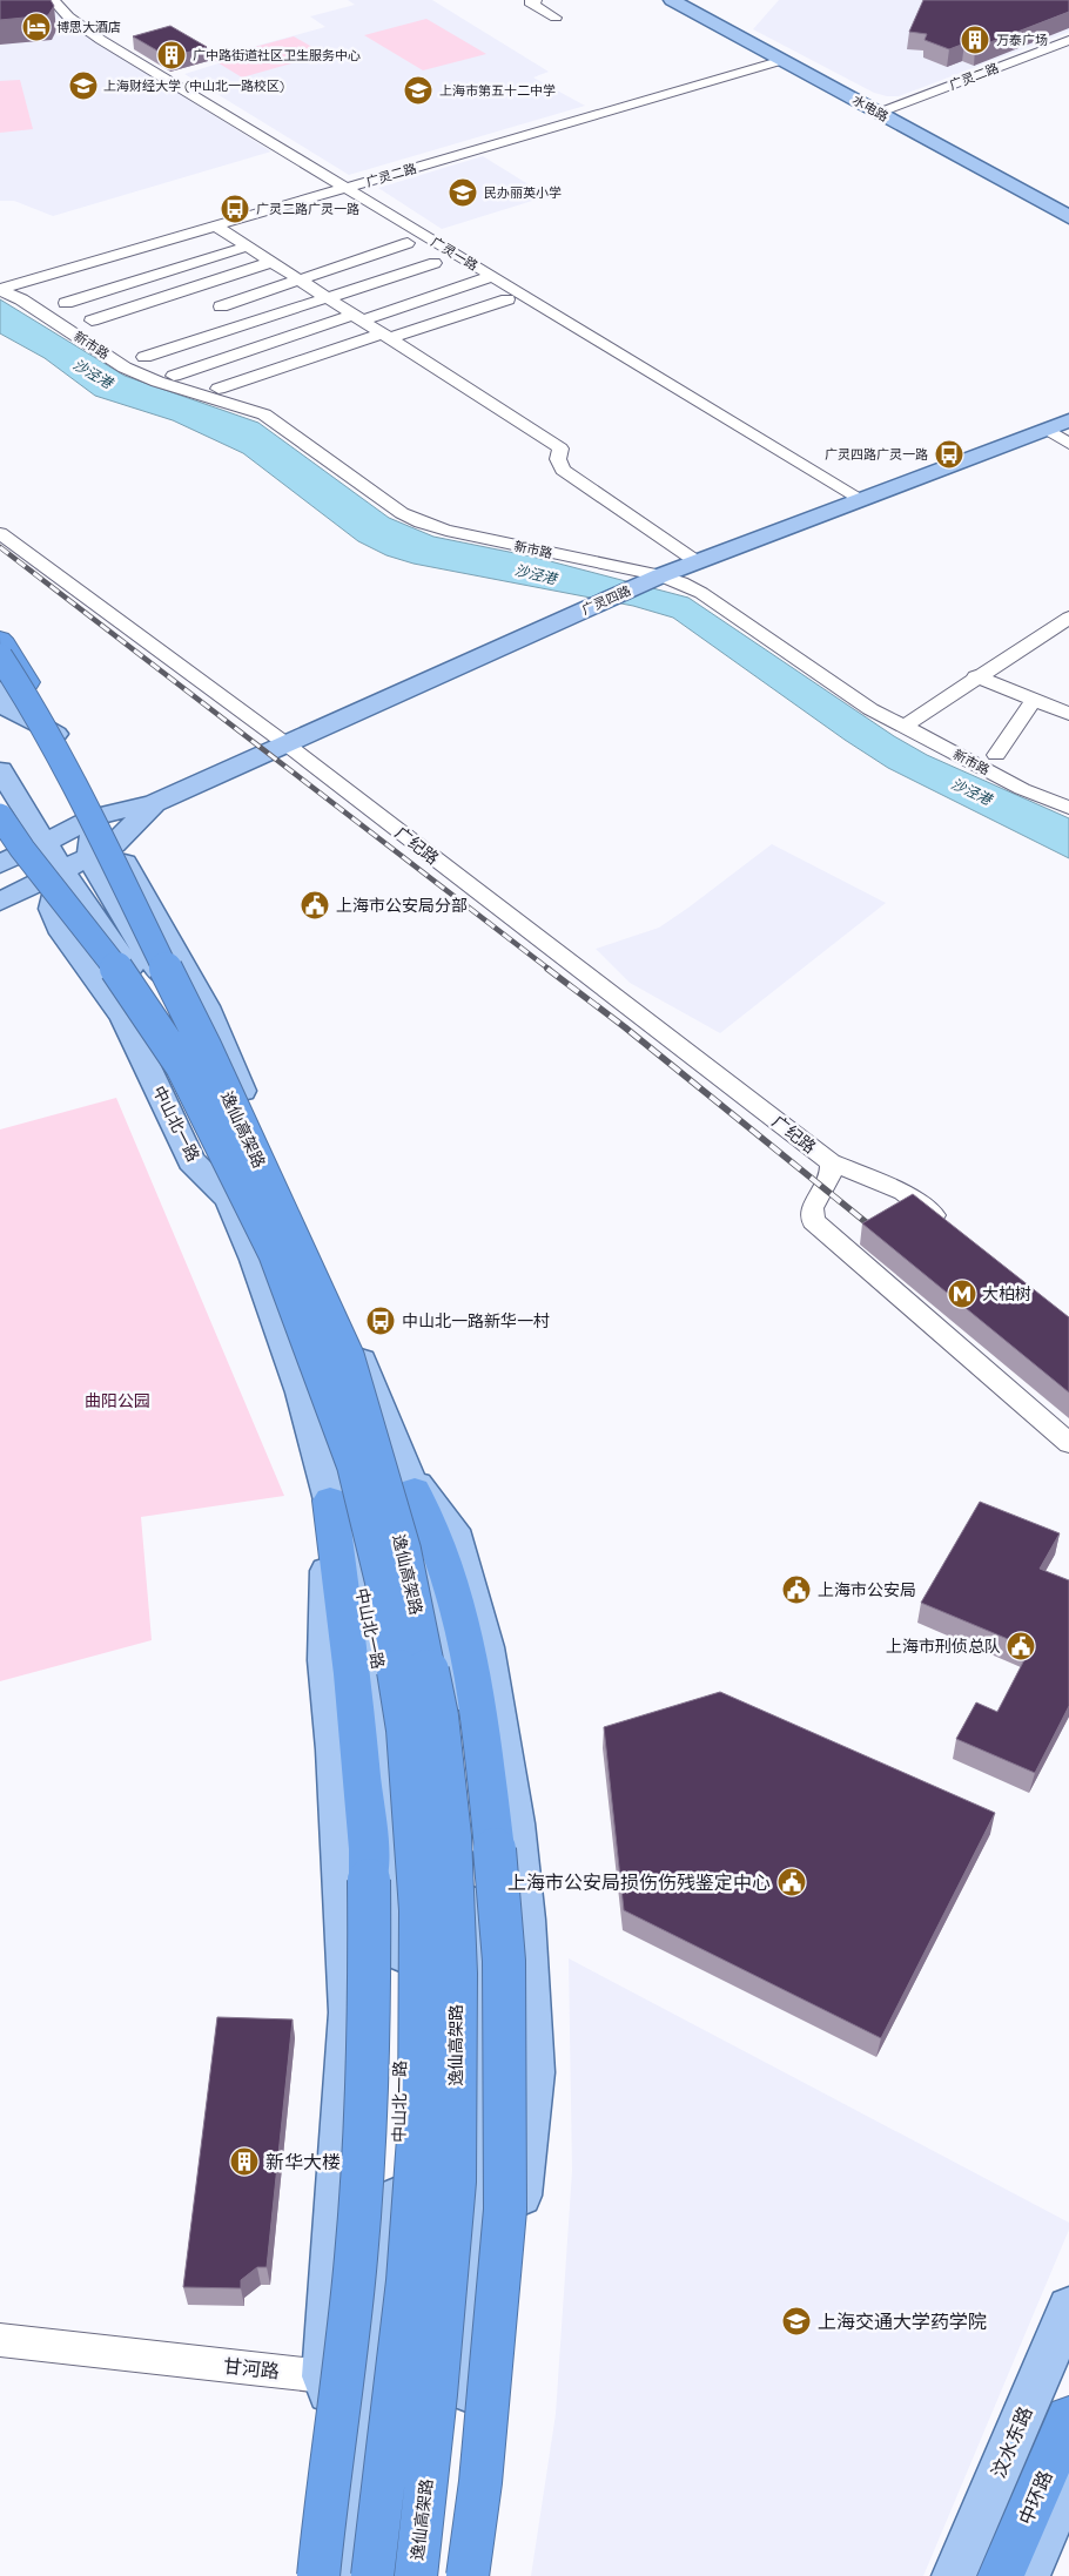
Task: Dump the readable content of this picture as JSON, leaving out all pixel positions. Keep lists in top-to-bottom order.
{
  "streets": {
    "highway": ["逸仙高架路", "中环路"],
    "main road": [
      "水电路",
      "广灵四路",
      "中山北一路",
      "汶水东路"
    ],
    "street": [
      "广灵二路",
      "广灵一路",
      "新市路",
      "广纪路",
      "甘河路"
    ]
  },
  "crossings": [
    ["广灵二路", "水电路"],
    ["广灵二路", "广灵一路"],
    ["广灵二路", "新市路"],
    ["广灵一路", "广灵四路"],
    ["新市路", "广灵四路"],
    ["广灵四路", "广纪路"],
    ["广灵四路", "中山北一路"],
    ["中山北一路", "甘河路"]
  ],
  "water": ["沙泾港"],
  "parks": ["曲阳公园"],
  "places": {
    "hotel": ["博思大酒店"],
    "building": ["万泰广场", "广中路街道社区卫生服务中心", "新华大楼"],
    "school or university": [
      "上海财经大学 (中山北一路校区)",
      "上海市第五十二中学",
      "民办丽英小学",
      "上海交通大学药学院"
    ],
    "bus stop": ["广灵二路广灵一路", "广灵四路广灵一路", "中山北一路新华一村"],
    "public building": [
      "上海市公安局分部",
      "上海市公安局",
      "上海市刑侦总队",
      "上海市公安局损伤伤残鉴定中心"
    ],
    "metro station": ["大柏树"]
  }
}
